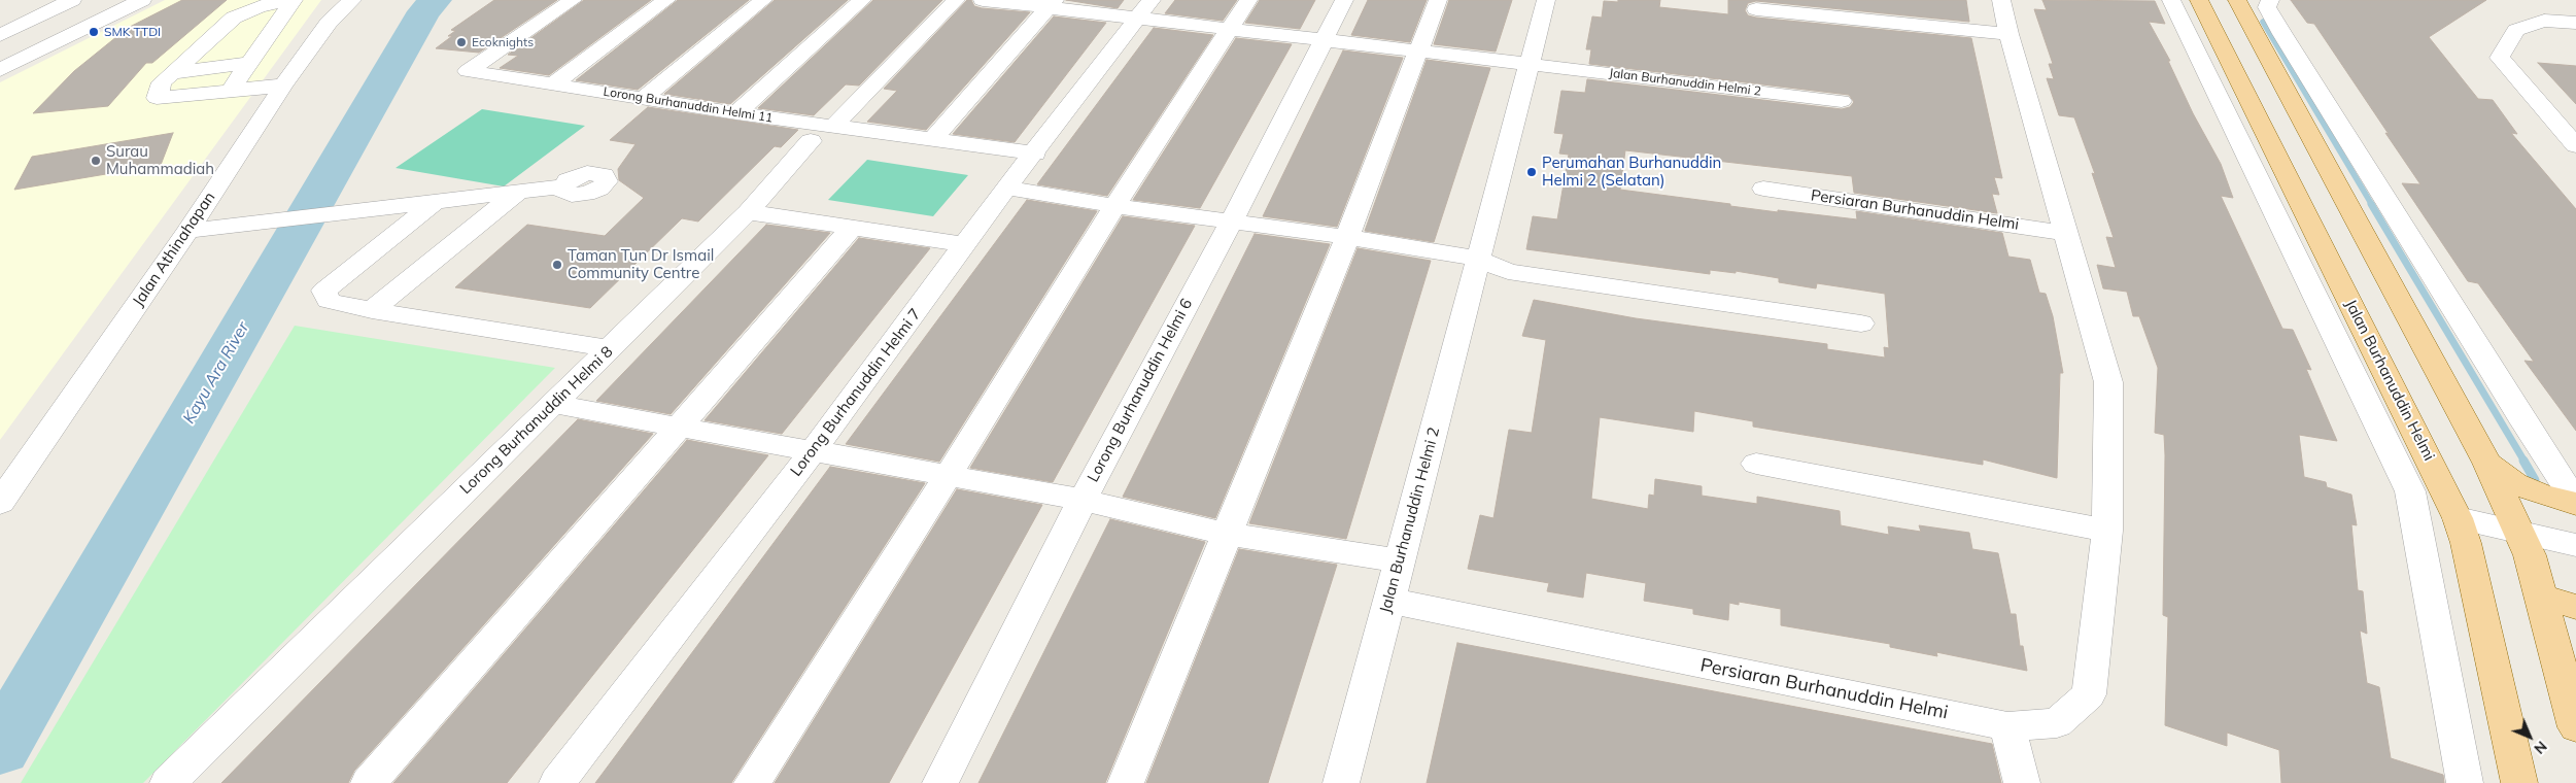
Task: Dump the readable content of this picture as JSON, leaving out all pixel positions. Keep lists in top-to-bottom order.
{
  "streets": {
    "main road": ["Jalan Burhanuddin Helmi"],
    "street": [
      "Jalan Burhanuddin Helmi 2",
      "Lorong Burhanuddin Helmi 11",
      "Persiaran Burhanuddin Helmi",
      "Jalan Athinahapan",
      "Lorong Burhanuddin Helmi 6",
      "Lorong Burhanuddin Helmi 7",
      "Lorong Burhanuddin Helmi 8"
    ]
  },
  "crossings": [
    ["Jalan Burhanuddin Helmi 2", "Persiaran Burhanuddin Helmi"],
    ["Lorong Burhanuddin Helmi 11", "Lorong Burhanuddin Helmi 7"]
  ],
  "water": ["Kayu Ara River"],
  "places": [
    "SMK TTDI",
    "Ecoknights",
    "Surau Muhammadiah",
    "Perumahan Burhanuddin Helmi 2 (Selatan)",
    "Taman Tun Dr Ismail Community Centre"
  ],
  "north": "bottom right"
}
